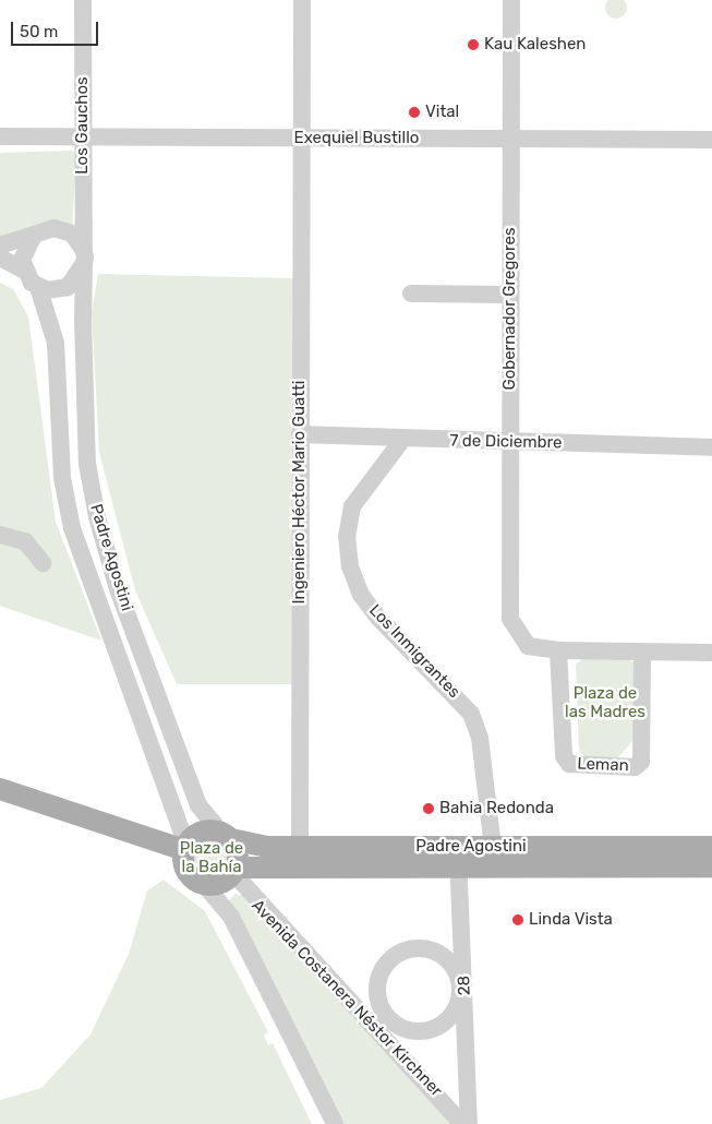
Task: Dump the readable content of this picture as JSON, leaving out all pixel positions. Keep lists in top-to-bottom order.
{
  "streets": {
    "main road": ["Padre Agostini"],
    "street": [
      "Los Gauchos",
      "Exequiel Bustillo",
      "Gobernador Gregores",
      "7 de Diciembre",
      "Ingeniero Héctor Mario Guatti",
      "Los Inmigrantes",
      "Leman",
      "28",
      "Avenida Costanera Néstor Kirchner"
    ]
  },
  "crossings": [
    ["Los Gauchos", "Exequiel Bustillo"],
    ["Los Gauchos", "Padre Agostini"],
    ["Exequiel Bustillo", "Gobernador Gregores"],
    ["Exequiel Bustillo", "Ingeniero Héctor Mario Guatti"],
    ["Gobernador Gregores", "7 de Diciembre"],
    ["Gobernador Gregores", "Leman"],
    ["7 de Diciembre", "Ingeniero Héctor Mario Guatti"],
    ["7 de Diciembre", "Los Inmigrantes"],
    ["Ingeniero Héctor Mario Guatti", "Padre Agostini"],
    ["Padre Agostini", "Los Inmigrantes"],
    ["Padre Agostini", "28"],
    ["Padre Agostini", "Avenida Costanera Néstor Kirchner"]
  ],
  "parks": ["Plaza de las Madres", "Plaza de la Bahía"],
  "places": [
    "Kau Kaleshen",
    "Vital",
    "Bahia Redonda",
    "Linda Vista"
  ],
  "scale_bar": "50 m"
}
